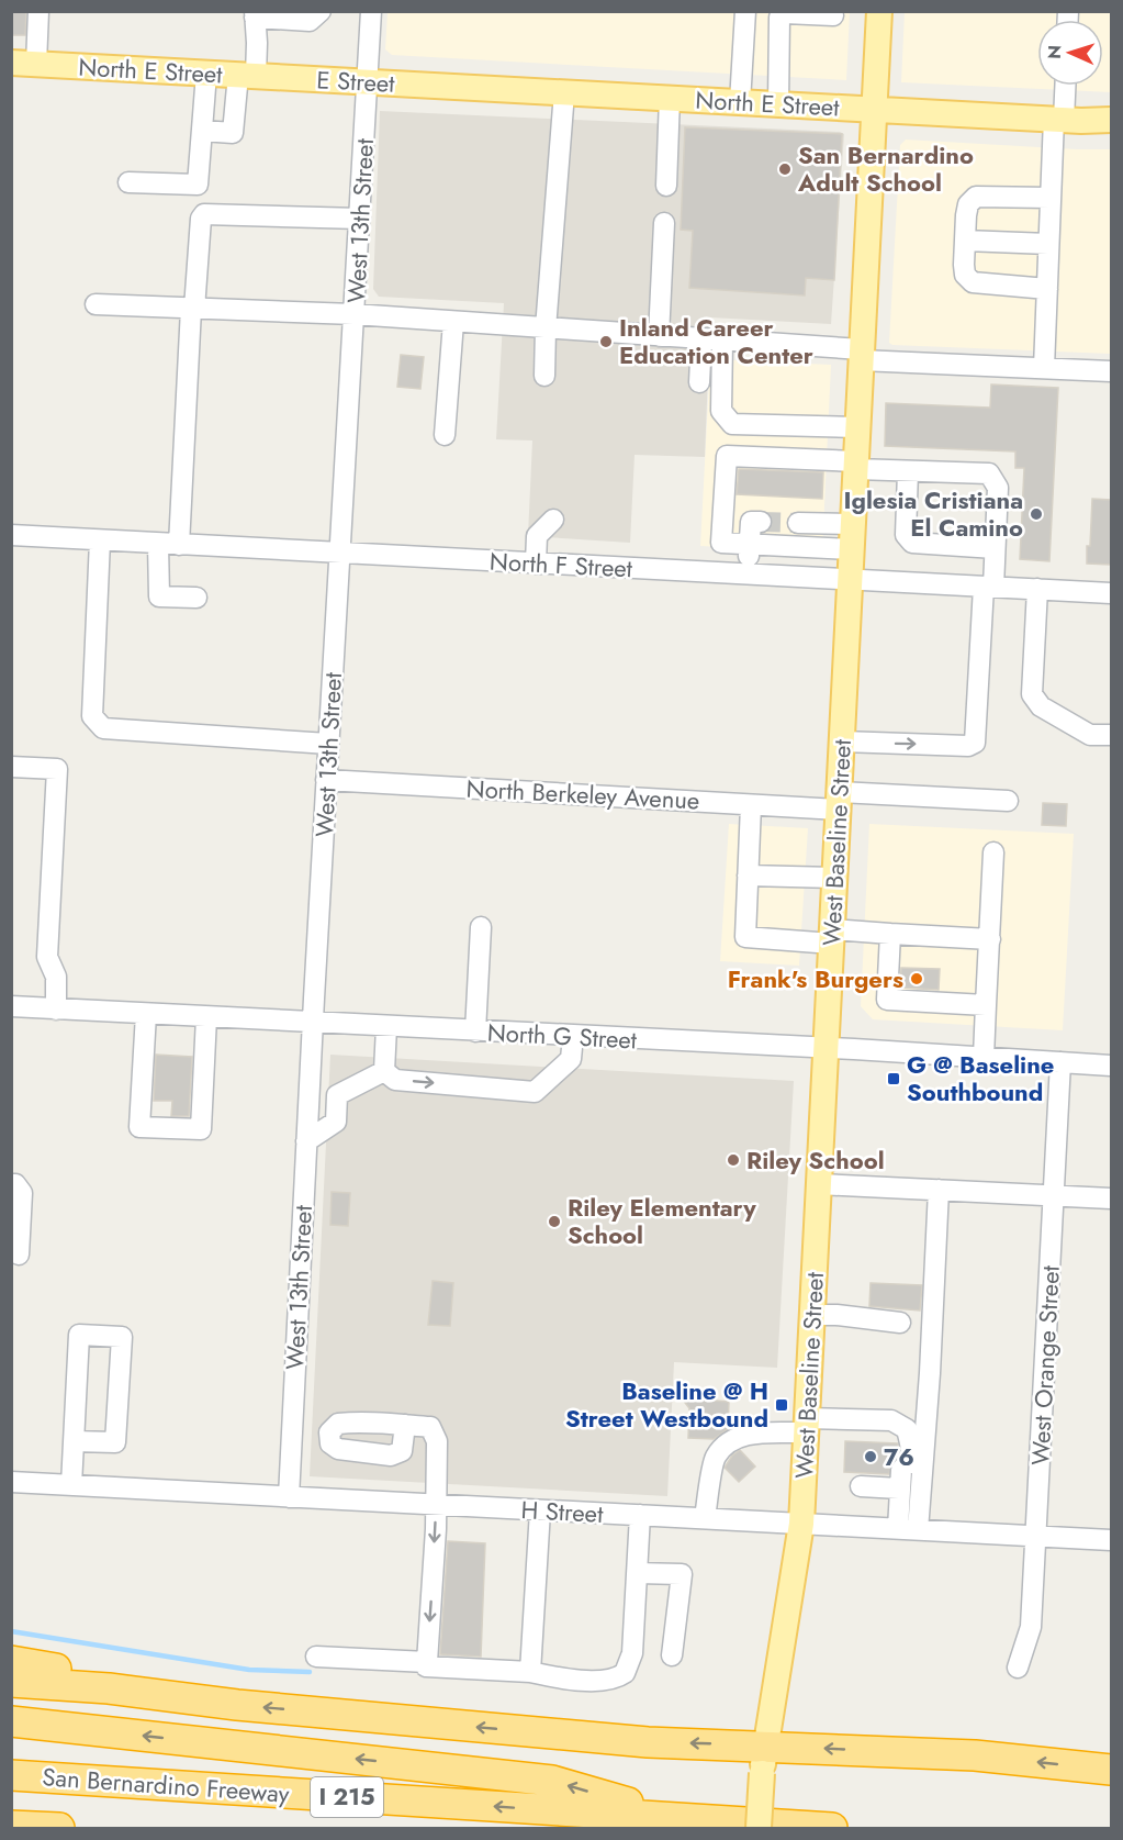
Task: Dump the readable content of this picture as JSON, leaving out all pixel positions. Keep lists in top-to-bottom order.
{
  "streets": {
    "highway": ["San Bernardino Freeway", "I 215"],
    "main road": ["North E Street", "E Street", "West Baseline Street"],
    "street": [
      "West 13th Street",
      "North F Street",
      "North Berkeley Avenue",
      "North G Street",
      "West Orange Street",
      "H Street"
    ]
  },
  "crossings": [
    ["North E Street", "E Street"],
    ["North E Street", "West Baseline Street"],
    ["E Street", "West 13th Street"],
    ["West 13th Street", "North F Street"],
    ["West 13th Street", "North Berkeley Avenue"],
    ["West 13th Street", "North G Street"],
    ["West 13th Street", "H Street"],
    ["North F Street", "West Baseline Street"],
    ["North Berkeley Avenue", "West Baseline Street"],
    ["West Baseline Street", "North G Street"],
    ["West Baseline Street", "H Street"],
    ["North G Street", "West Orange Street"],
    ["West Orange Street", "H Street"]
  ],
  "places": {
    "other": [
      "San Bernardino Adult School",
      "Inland Career Education Center",
      "Iglesia Cristiana El Camino",
      "Frank's Burgers",
      "Riley School",
      "Riley Elementary School",
      "76"
    ],
    "transit": ["G @ Baseline Southbound", "Baseline @ H Street Westbound"]
  },
  "north": "left"
}
